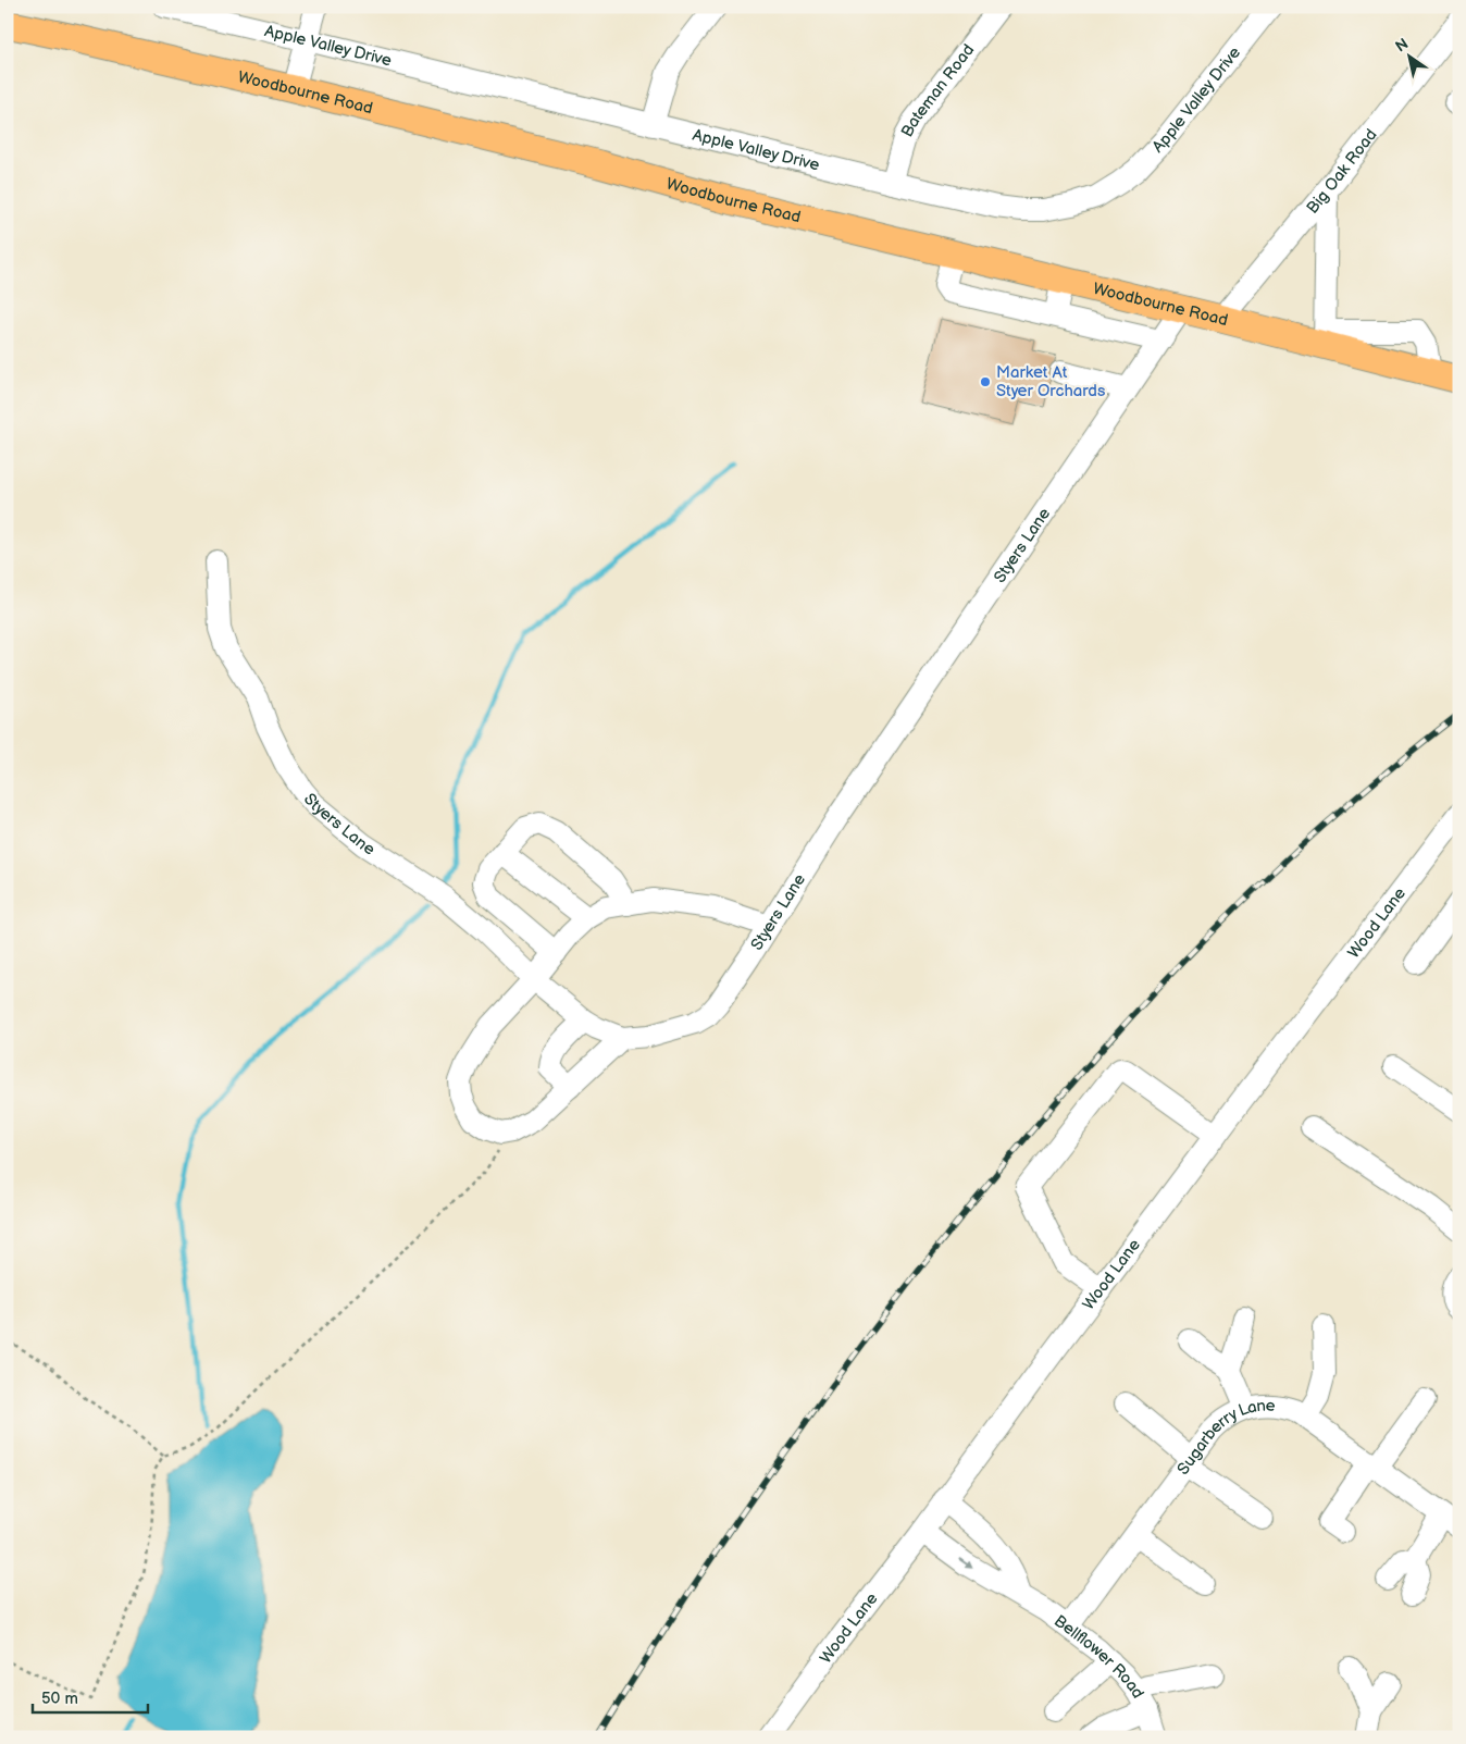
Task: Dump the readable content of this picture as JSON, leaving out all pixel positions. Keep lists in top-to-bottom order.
{
  "streets": {
    "main road": ["Woodbourne Road"],
    "street": [
      "Apple Valley Drive",
      "Bateman Road",
      "Big Oak Road",
      "Styers Lane",
      "Wood Lane",
      "Sugarberry Lane",
      "Bellflower Road"
    ]
  },
  "crossings": [
    ["Apple Valley Drive", "Bateman Road"],
    ["Woodbourne Road", "Big Oak Road"],
    ["Woodbourne Road", "Styers Lane"],
    ["Wood Lane", "Bellflower Road"],
    ["Sugarberry Lane", "Bellflower Road"]
  ],
  "places": ["Market At Styer Orchards"],
  "scale_bar": "50 m",
  "north": "top left"
}
